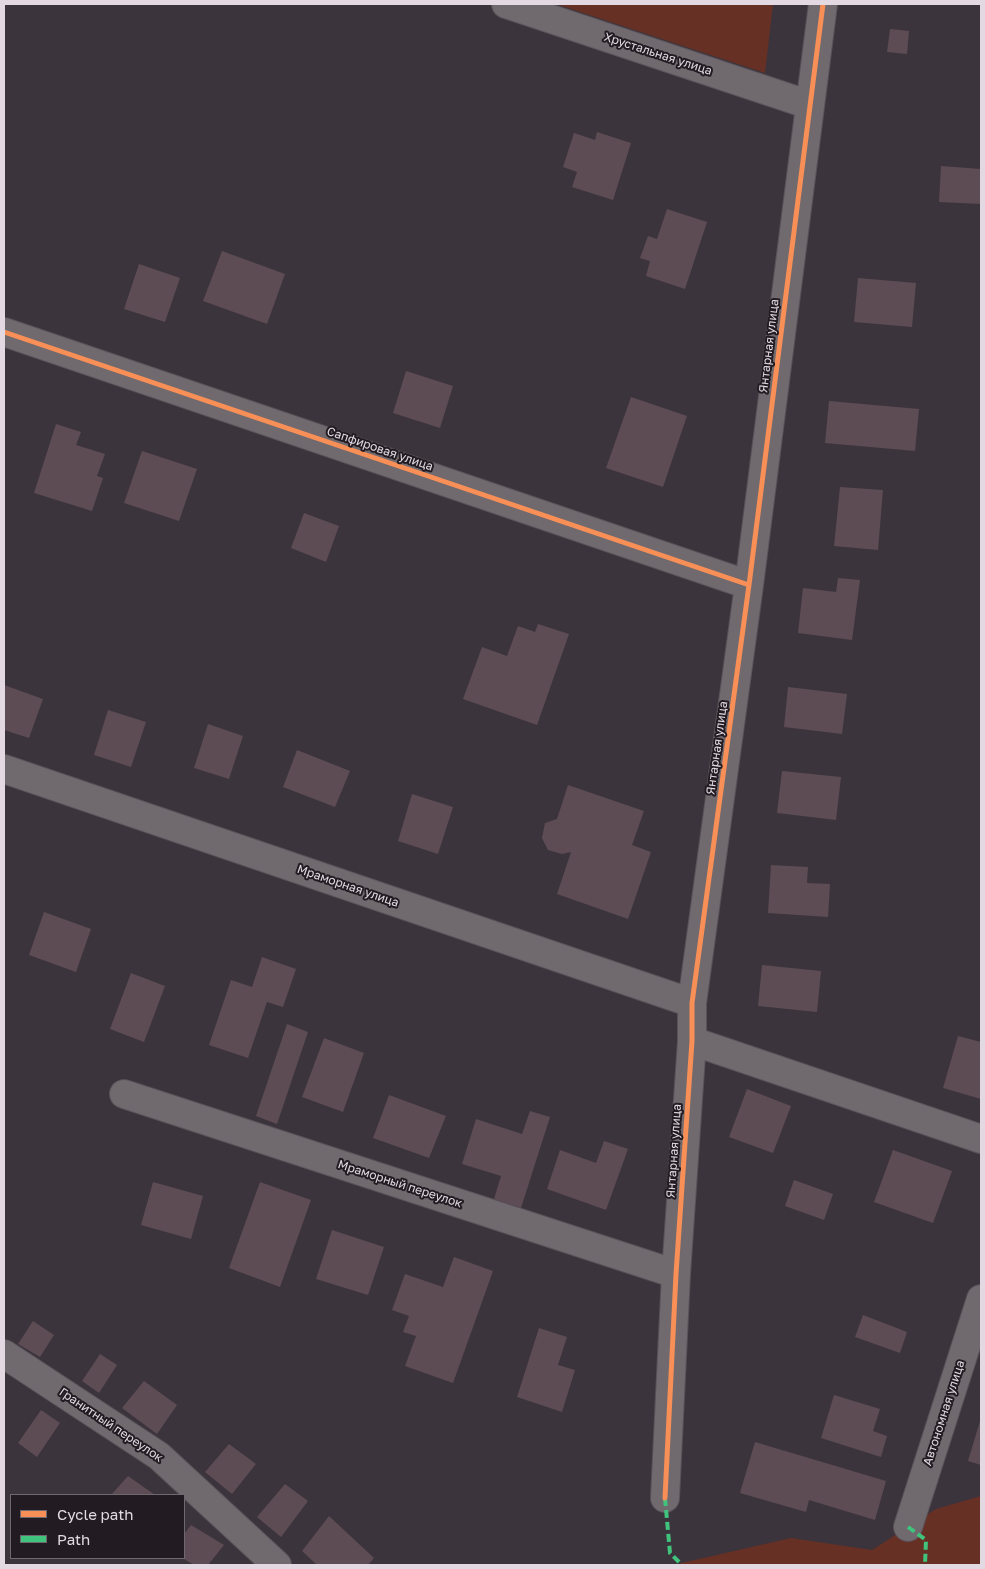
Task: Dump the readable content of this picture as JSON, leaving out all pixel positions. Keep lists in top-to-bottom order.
{
  "streets": {
    "street": [
      "Хрустальная улица",
      "Янтарная улица",
      "Сапфировая улица",
      "Мраморная улица",
      "Мраморный переулок",
      "Автономная улица",
      "Гранитный переулок"
    ]
  },
  "crossings": [
    ["Хрустальная улица", "Янтарная улица"],
    ["Янтарная улица", "Сапфировая улица"],
    ["Янтарная улица", "Мраморная улица"],
    ["Янтарная улица", "Мраморный переулок"]
  ],
  "legend": ["Cycle path", "Path"]
}
